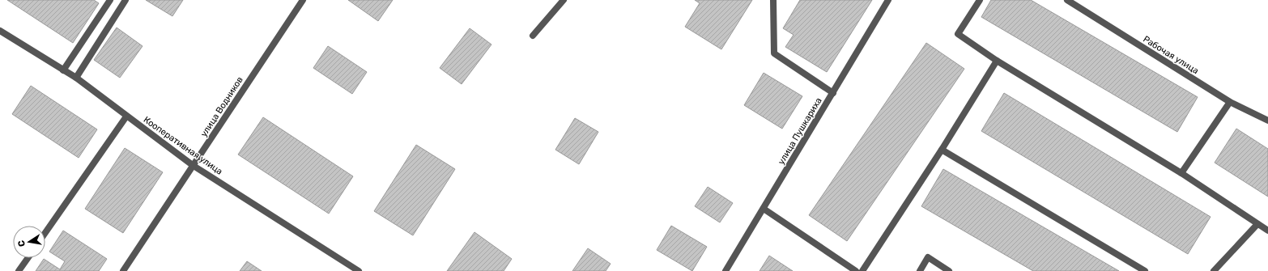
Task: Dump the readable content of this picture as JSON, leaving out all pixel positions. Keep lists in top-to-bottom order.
{
  "streets": {
    "street": [
      "Рабочая улица",
      "улица Водников",
      "улица Пушкариха",
      "Кооперативная улица"
    ]
  },
  "crossings": [
    ["улица Водников", "Кооперативная улица"]
  ],
  "north": "left"
}
